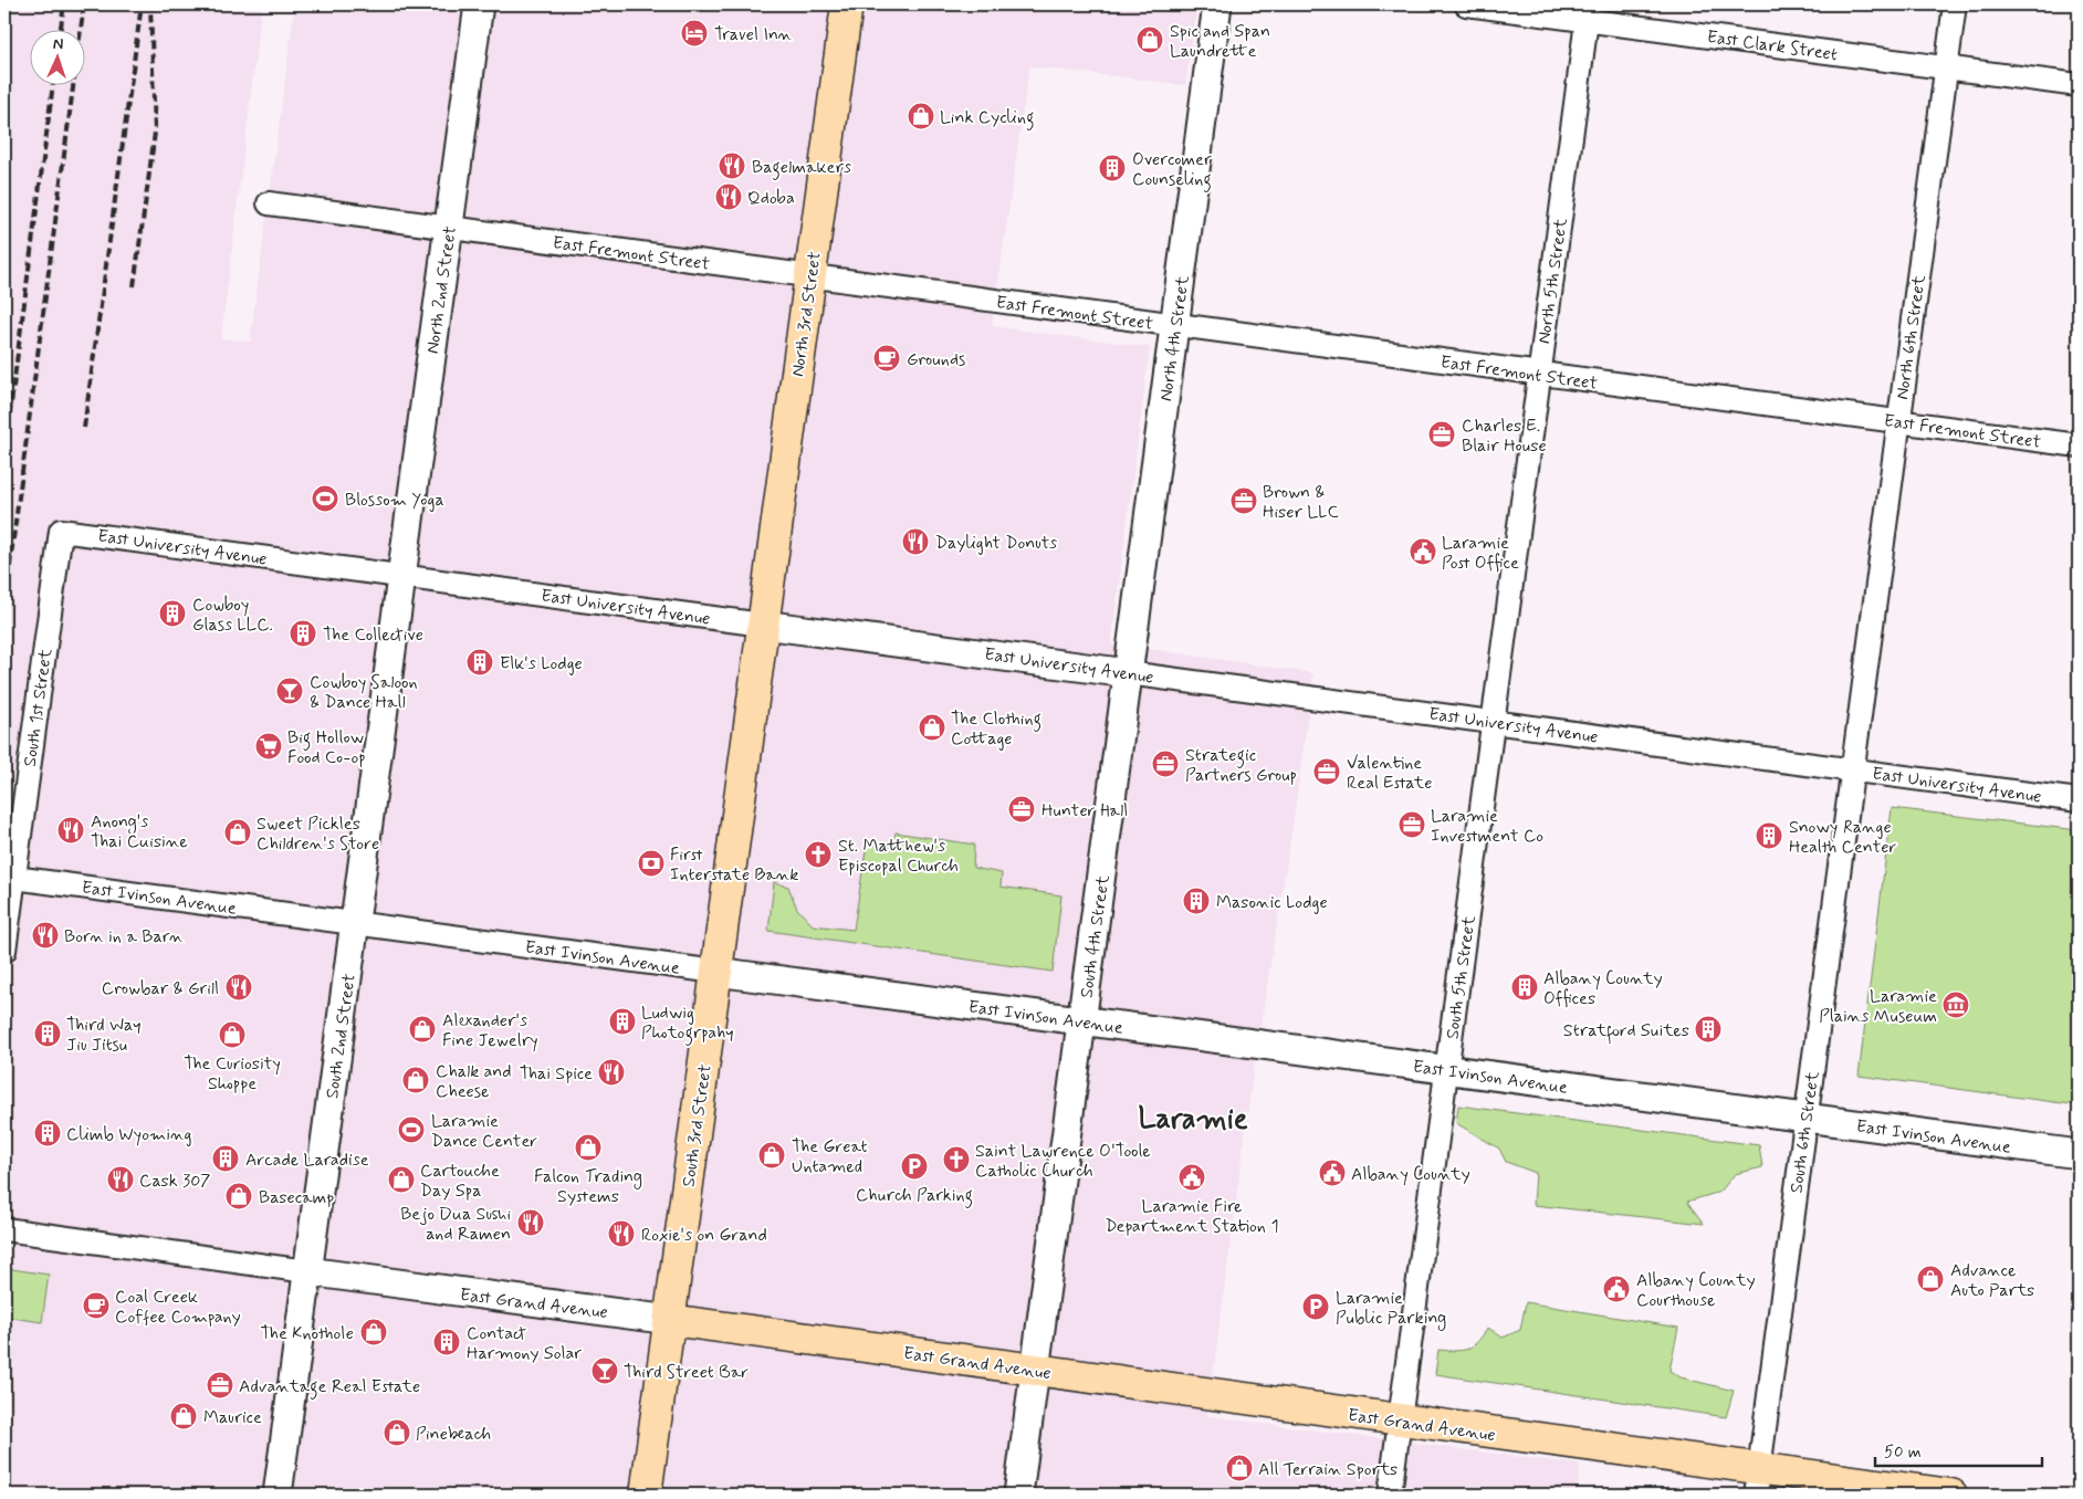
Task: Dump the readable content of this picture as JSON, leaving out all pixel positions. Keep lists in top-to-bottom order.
{
  "streets": {
    "main road": ["North 3rd Street", "South 3rd Street", "East Grand Avenue"],
    "street": [
      "East Clark Street",
      "East Fremont Street",
      "North 5th Street",
      "North 2nd Street",
      "North 6th Street",
      "North 4th Street",
      "East University Avenue",
      "South 1st Street",
      "East Ivinson Avenue",
      "South 4th Street",
      "South 5th Street",
      "South 2nd Street",
      "South 6th Street"
    ]
  },
  "crossings": [
    ["East Clark Street", "North 5th Street"],
    ["East Clark Street", "North 6th Street"],
    ["East Fremont Street", "North 5th Street"],
    ["East Fremont Street", "North 2nd Street"],
    ["East Fremont Street", "North 3rd Street"],
    ["East Fremont Street", "North 6th Street"],
    ["East Fremont Street", "North 4th Street"],
    ["North 5th Street", "East University Avenue"],
    ["North 5th Street", "South 5th Street"],
    ["North 2nd Street", "East University Avenue"],
    ["North 2nd Street", "South 2nd Street"],
    ["North 3rd Street", "East University Avenue"],
    ["North 3rd Street", "South 3rd Street"],
    ["North 6th Street", "East University Avenue"],
    ["North 6th Street", "South 6th Street"],
    ["North 4th Street", "East University Avenue"],
    ["North 4th Street", "South 4th Street"],
    ["East University Avenue", "South 1st Street"],
    ["East University Avenue", "South 4th Street"],
    ["East University Avenue", "South 5th Street"],
    ["East University Avenue", "South 2nd Street"],
    ["East University Avenue", "South 3rd Street"],
    ["East University Avenue", "South 6th Street"],
    ["South 1st Street", "East Ivinson Avenue"],
    ["East Ivinson Avenue", "South 4th Street"],
    ["East Ivinson Avenue", "South 5th Street"],
    ["East Ivinson Avenue", "South 2nd Street"],
    ["East Ivinson Avenue", "South 3rd Street"],
    ["East Ivinson Avenue", "South 6th Street"],
    ["South 4th Street", "East Grand Avenue"],
    ["South 5th Street", "East Grand Avenue"],
    ["South 2nd Street", "East Grand Avenue"],
    ["South 3rd Street", "East Grand Avenue"],
    ["South 6th Street", "East Grand Avenue"]
  ],
  "districts": ["Laramie"],
  "places": {
    "hotel": ["Travel Inn"],
    "shop": [
      "Spic and Span Laundrette",
      "Link Cycling",
      "The Clothing Cottage",
      "Sweet Pickles Children's Store",
      "Alexander's Fine Jewelry",
      "The Curiosity Shoppe",
      "Chalk and Cheese",
      "Falcon Trading Systems",
      "The Great Untamed",
      "Cartouche Day Spa",
      "Basecamp",
      "Advance Auto Parts",
      "The Knothole",
      "Maurice",
      "Pinebeach",
      "All Terrain Sports"
    ],
    "restaurant": [
      "Bagelmakers",
      "Qdoba",
      "Daylight Donuts",
      "Anong's Thai Cuisine",
      "Born in a Barn",
      "Crowbar & Grill",
      "Thai Spice",
      "Cask 307",
      "Bejo Dua Sushi and Ramen",
      "Roxie's on Grand"
    ],
    "building": [
      "Overcomer Counseling",
      "Cowboy Glass LLC.",
      "The Collective",
      "Elk's Lodge",
      "Snowy Range Health Center",
      "Masonic Lodge",
      "Albany County Offices",
      "Ludwig Photogrpahy",
      "Stratford Suites",
      "Third Way Jiu Jitsu",
      "Climb Wyoming",
      "Arcade Laradise",
      "Contact Harmony Solar"
    ],
    "cafe": ["Grounds", "Coal Creek Coffee Company"],
    "office": [
      "Charles E. Blair House",
      "Brown & Hiser LLC",
      "Strategic Partners Group",
      "Valentine Real Estate",
      "Hunter Hall",
      "Laramie Investment Co",
      "Advantage Real Estate"
    ],
    "sports": ["Blossom Yoga", "Laramie Dance Center"],
    "public building": [
      "Laramie Post Office",
      "Albany County",
      "Laramie Fire Department Station 1",
      "Albany County Courthouse"
    ],
    "bar": ["Cowboy Saloon & Dance Hall", "Third Street Bar"],
    "supermarket": ["Big Hollow Food Co-op"],
    "church": ["St. Matthew's Episcopal Church", "Saint Lawrence O'Toole Catholic Church"],
    "bank": ["First Interstate Bank"],
    "museum": ["Laramie Plains Museum"],
    "parking": ["Church Parking", "Laramie Public Parking"]
  },
  "scale_bar": "50 m",
  "north": "top"
}
